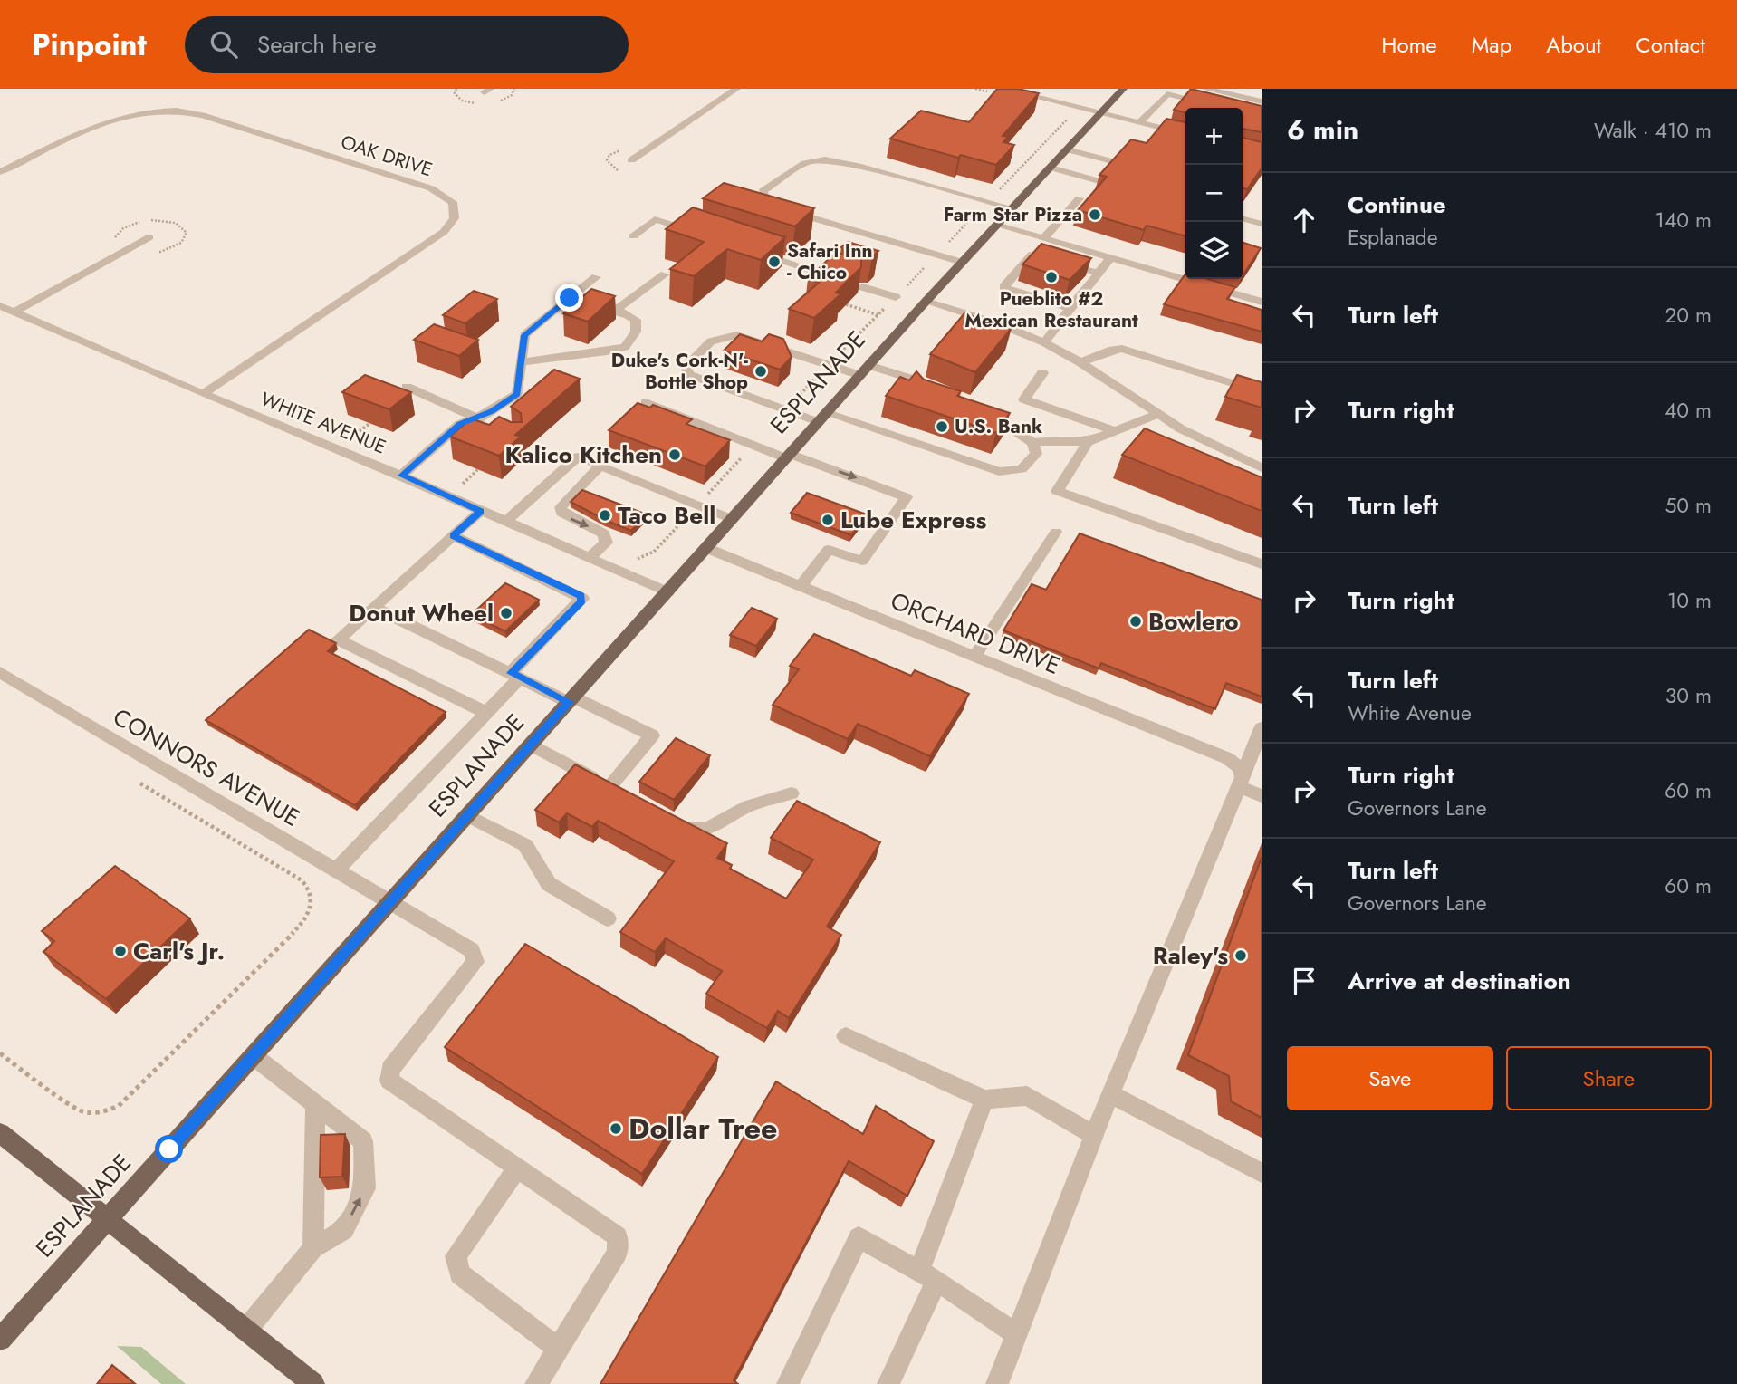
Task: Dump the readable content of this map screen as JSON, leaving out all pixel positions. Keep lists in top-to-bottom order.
{
  "streets": {
    "main road": ["ESPLANADE"],
    "street": [
      "OAK DRIVE",
      "WHITE AVENUE",
      "ORCHARD DRIVE",
      "CONNORS AVENUE"
    ]
  },
  "crossings": [
    ["OAK DRIVE", "WHITE AVENUE"],
    ["ESPLANADE", "WHITE AVENUE"],
    ["ESPLANADE", "ORCHARD DRIVE"],
    ["ESPLANADE", "CONNORS AVENUE"]
  ],
  "places": [
    "Farm Star Pizza",
    "Safari Inn - Chico",
    "Pueblito #2 Mexican Restaurant",
    "Duke's Cork-N'- Bottle Shop",
    "U.S. Bank",
    "Kalico Kitchen",
    "Taco Bell",
    "Lube Express",
    "Donut Wheel",
    "Bowlero",
    "Carl's Jr.",
    "Raley's",
    "Dollar Tree"
  ],
  "page": {
    "header": "Pinpoint",
    "search": "Search here",
    "nav": [
      "Home",
      "Map",
      "About",
      "Contact"
    ],
    "heading": ["6 min", "Walk · 410 m"],
    "map_buttons": ["+", "−"],
    "list": [
      ["Continue", "Esplanade", "140 m"],
      ["Turn left", "20 m"],
      ["Turn right", "40 m"],
      ["Turn left", "50 m"],
      ["Turn right", "10 m"],
      ["Turn left", "White Avenue", "30 m"],
      ["Turn right", "Governors Lane", "60 m"],
      ["Turn left", "Governors Lane", "60 m"],
      "Arrive at destination"
    ],
    "buttons": ["Save", "Share"]
  }
}
